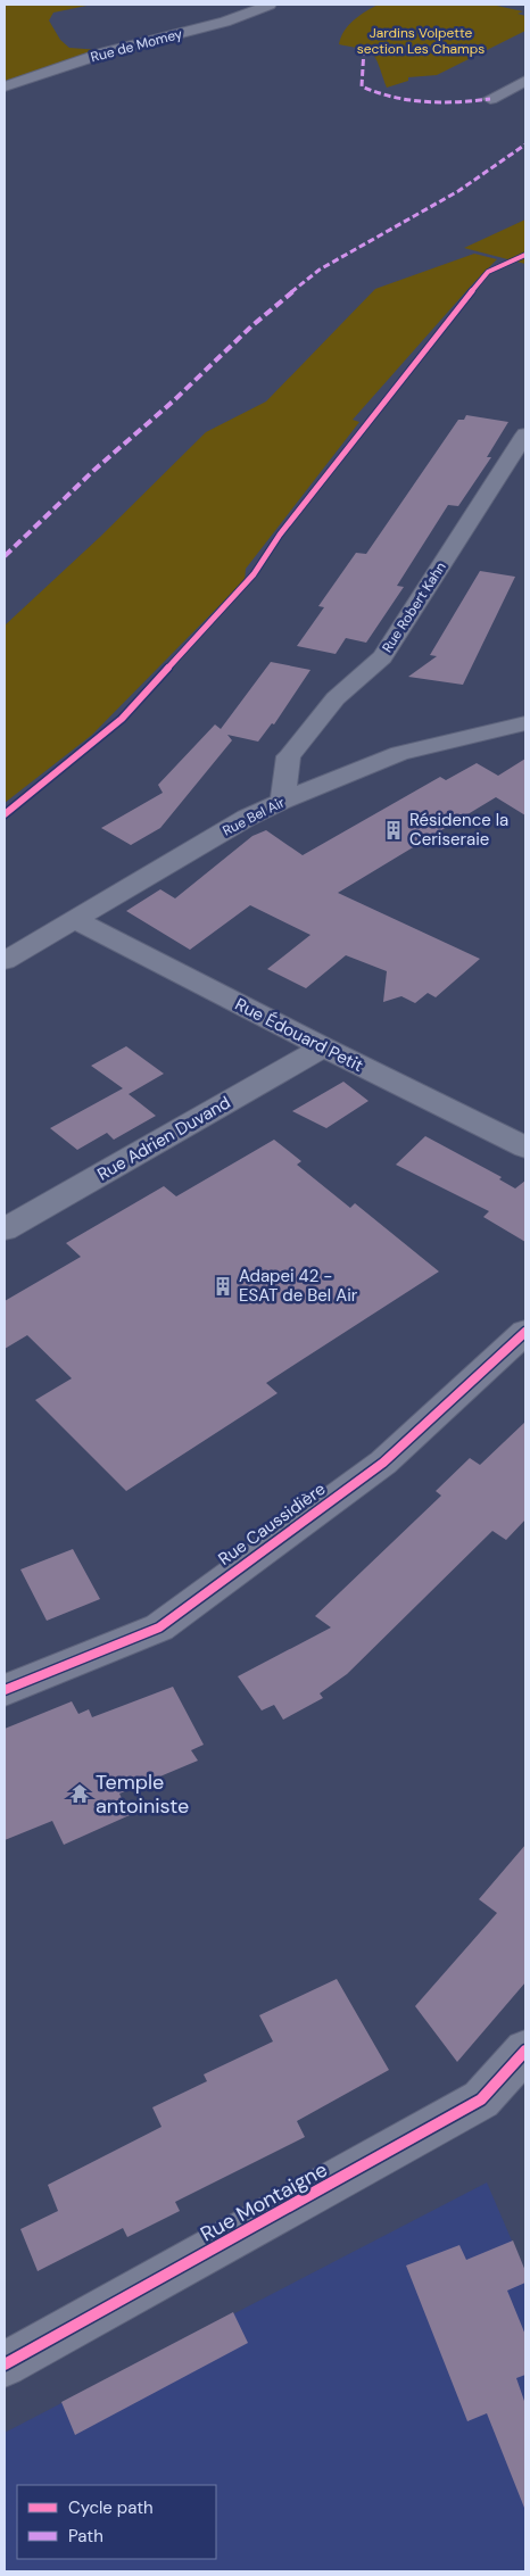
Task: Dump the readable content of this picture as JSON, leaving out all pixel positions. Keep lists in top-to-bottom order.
{
  "streets": {
    "street": [
      "Rue de Momey",
      "Rue Robert Kahn",
      "Rue Bel Air",
      "Rue Édouard Petit",
      "Rue Adrien Duvand",
      "Rue Caussidière",
      "Rue Montaigne"
    ]
  },
  "crossings": [
    ["Rue Robert Kahn", "Rue Bel Air"],
    ["Rue Bel Air", "Rue Édouard Petit"],
    ["Rue Édouard Petit", "Rue Adrien Duvand"]
  ],
  "parks": ["Jardins Volpette section Les Champs"],
  "places": {
    "building": ["Résidence la Ceriseraie", "Adapei 42 - ESAT de Bel Air"],
    "temple": ["Temple antoiniste"]
  },
  "legend": ["Cycle path", "Path"]
}
